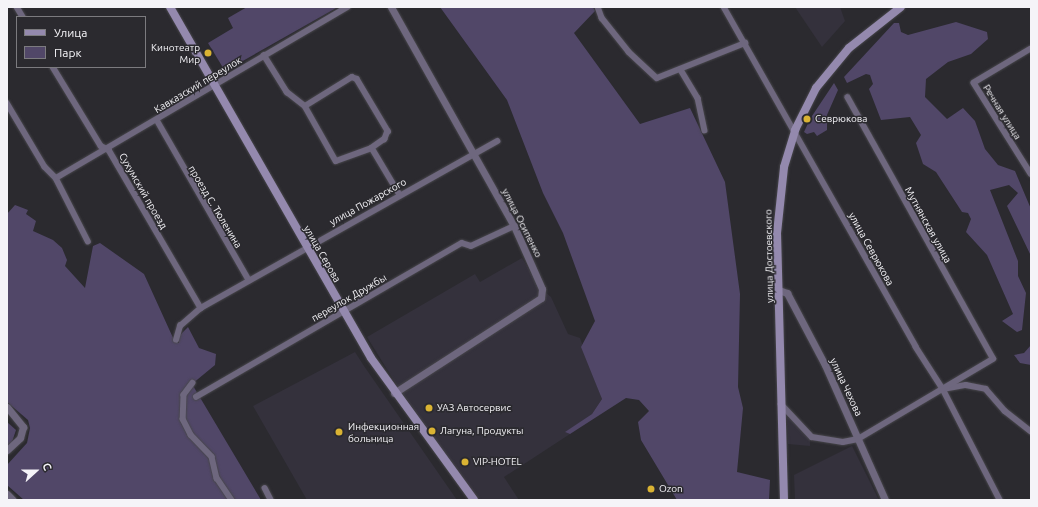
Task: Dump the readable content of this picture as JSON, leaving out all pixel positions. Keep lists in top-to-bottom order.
{
  "streets": {
    "main road": ["улица Серова", "улица Достоевского"],
    "street": [
      "Кавказский переулок",
      "Речная улица",
      "Сухумский проезд",
      "улица Пожарского",
      "проезд С. Тюленина",
      "улица Осипенко",
      "Мутнянская улица",
      "улица Севрюкова",
      "переулок Дружбы",
      "улица Чехова"
    ]
  },
  "crossings": [
    ["Кавказский переулок", "Сухумский проезд"],
    ["Кавказский переулок", "проезд С. Тюленина"],
    ["Кавказский переулок", "улица Серова"],
    ["Сухумский проезд", "улица Пожарского"],
    ["улица Пожарского", "проезд С. Тюленина"],
    ["улица Пожарского", "улица Осипенко"],
    ["улица Пожарского", "улица Серова"],
    ["улица Осипенко", "улица Серова"],
    ["улица Осипенко", "переулок Дружбы"],
    ["Мутнянская улица", "улица Севрюкова"],
    ["улица Севрюкова", "улица Достоевского"],
    ["улица Серова", "переулок Дружбы"],
    ["улица Достоевского", "улица Чехова"]
  ],
  "places": [
    "Кинотеатр Мир",
    "Севрюкова",
    "УАЗ Автосервис",
    "Лагуна, Продукты",
    "Инфекционная больница",
    "VIP-HOTEL",
    "Ozon"
  ],
  "legend": ["Улица", "Парк"],
  "north": "right"
}
